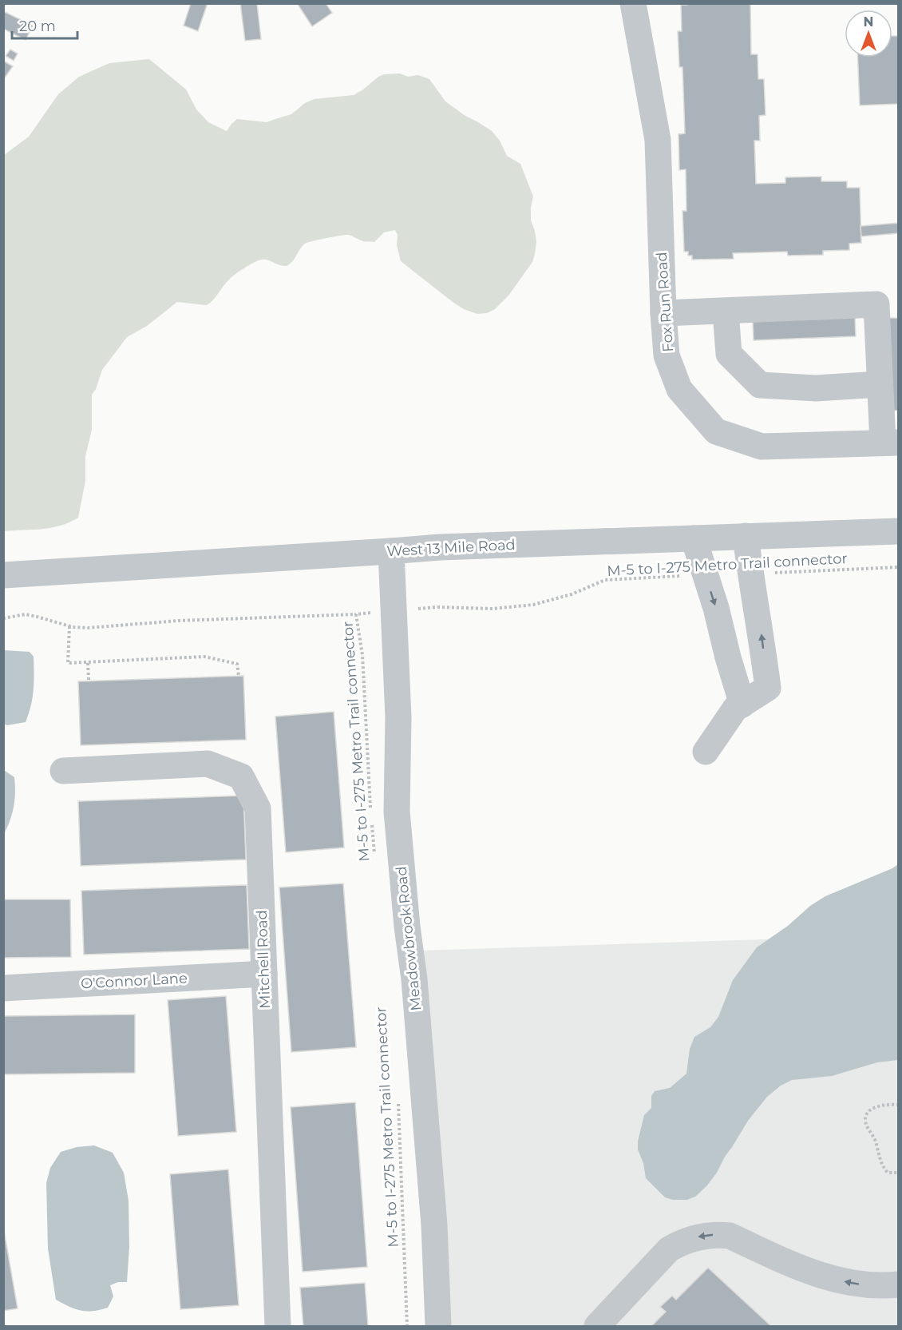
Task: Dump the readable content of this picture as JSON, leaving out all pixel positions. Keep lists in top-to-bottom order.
{
  "streets": {
    "street": [
      "Fox Run Road",
      "West 13 Mile Road",
      "Meadowbrook Road",
      "Mitchell Road",
      "O'Connor Lane"
    ],
    "path": ["M-5 to I-275 Metro Trail connector"]
  },
  "crossings": [
    ["West 13 Mile Road", "Meadowbrook Road"],
    ["M-5 to I-275 Metro Trail connector", "Meadowbrook Road"],
    ["Mitchell Road", "O'Connor Lane"]
  ],
  "scale_bar": "20 m",
  "north": "top"
}
